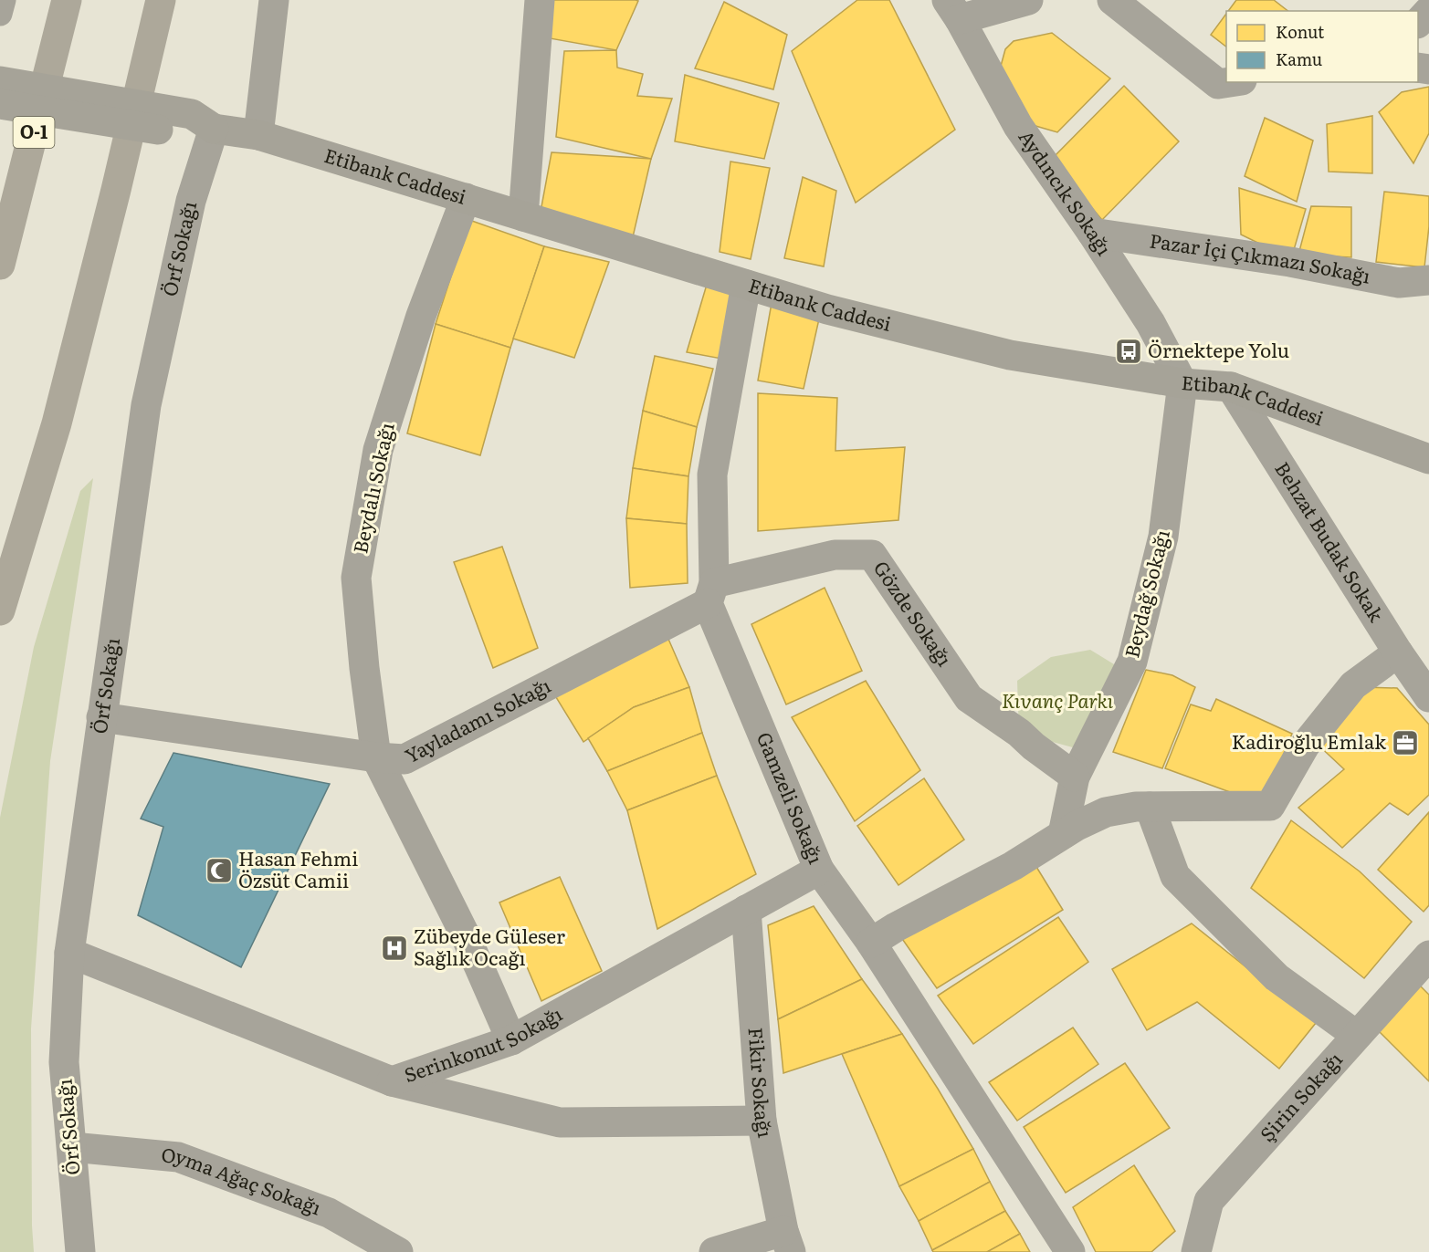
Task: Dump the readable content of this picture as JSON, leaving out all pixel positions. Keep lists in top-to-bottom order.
{
  "streets": {
    "highway": ["O-1"],
    "main road": ["Etibank Caddesi"],
    "street": [
      "Aydıncık Sokağı",
      "Örf Sokağı",
      "Pazar İçi Çıkmazı Sokağı",
      "Beydalı Sokağı",
      "Behzat Budak Sokak",
      "Beydağ Sokağı",
      "Gözde Sokağı",
      "Yayladamı Sokağı",
      "Gamzeli Sokağı",
      "Serinkonut Sokağı",
      "Fikir Sokağı",
      "Şirin Sokağı",
      "Oyma Ağaç Sokağı"
    ]
  },
  "crossings": [
    ["Etibank Caddesi", "Aydıncık Sokağı"],
    ["Etibank Caddesi", "Örf Sokağı"],
    ["Etibank Caddesi", "Beydalı Sokağı"],
    ["Etibank Caddesi", "Behzat Budak Sokak"],
    ["Etibank Caddesi", "Beydağ Sokağı"],
    ["Etibank Caddesi", "Gamzeli Sokağı"],
    ["Aydıncık Sokağı", "Pazar İçi Çıkmazı Sokağı"],
    ["Aydıncık Sokağı", "Beydağ Sokağı"],
    ["Örf Sokağı", "Yayladamı Sokağı"],
    ["Örf Sokağı", "Serinkonut Sokağı"],
    ["Örf Sokağı", "Oyma Ağaç Sokağı"],
    ["Beydalı Sokağı", "Yayladamı Sokağı"],
    ["Beydalı Sokağı", "Serinkonut Sokağı"],
    ["Beydağ Sokağı", "Gözde Sokağı"],
    ["Gözde Sokağı", "Yayladamı Sokağı"],
    ["Gözde Sokağı", "Gamzeli Sokağı"],
    ["Yayladamı Sokağı", "Gamzeli Sokağı"],
    ["Gamzeli Sokağı", "Serinkonut Sokağı"],
    ["Serinkonut Sokağı", "Fikir Sokağı"]
  ],
  "parks": ["Kıvanç Parkı"],
  "places": {
    "bus stop": ["Örnektepe Yolu"],
    "office": ["Kadiroğlu Emlak"],
    "mosque": ["Hasan Fehmi Özsüt Camii"],
    "hospital": ["Zübeyde Güleser Sağlık Ocağı"]
  },
  "legend": ["Konut", "Kamu"]
}
